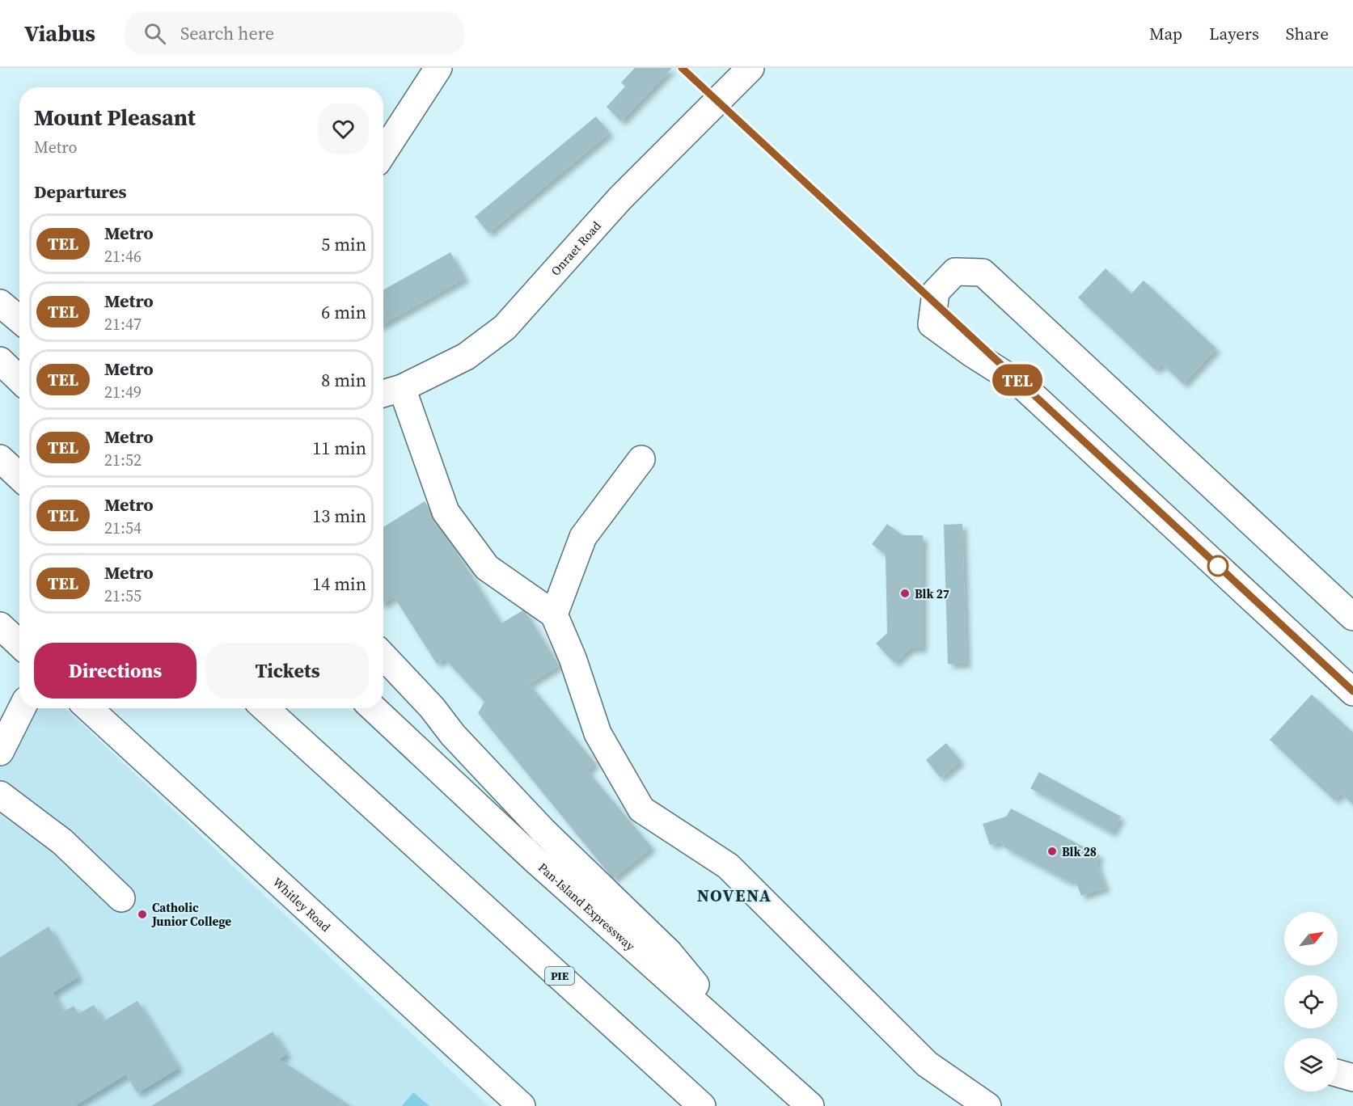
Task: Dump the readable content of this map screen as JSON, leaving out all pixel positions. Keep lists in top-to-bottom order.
{
  "streets": {
    "main road": [
      "Onraet Road",
      "Whitley Road",
      "Pan-Island Expressway",
      "PIE"
    ]
  },
  "districts": ["NOVENA"],
  "places": ["Blk 27", "Blk 28", "Catholic Junior College"],
  "lines": ["metro line TEL"],
  "north": "top right",
  "page": {
    "header": "Viabus",
    "search": "Search here",
    "nav": ["Map", "Layers", "Share"],
    "on_map": "TEL",
    "heading": [
      ["Mount Pleasant", "Metro"],
      "Departures"
    ],
    "list": [
      {
        "mark": "TEL",
        "name": "Metro",
        "note": "21:46",
        "value": "5 min"
      },
      {
        "mark": "TEL",
        "name": "Metro",
        "note": "21:47",
        "value": "6 min"
      },
      {
        "mark": "TEL",
        "name": "Metro",
        "note": "21:49",
        "value": "8 min"
      },
      {
        "mark": "TEL",
        "name": "Metro",
        "note": "21:52",
        "value": "11 min"
      },
      {
        "mark": "TEL",
        "name": "Metro",
        "note": "21:54",
        "value": "13 min"
      },
      {
        "mark": "TEL",
        "name": "Metro",
        "note": "21:55",
        "value": "14 min"
      }
    ],
    "buttons": ["Directions", "Tickets"]
  }
}
